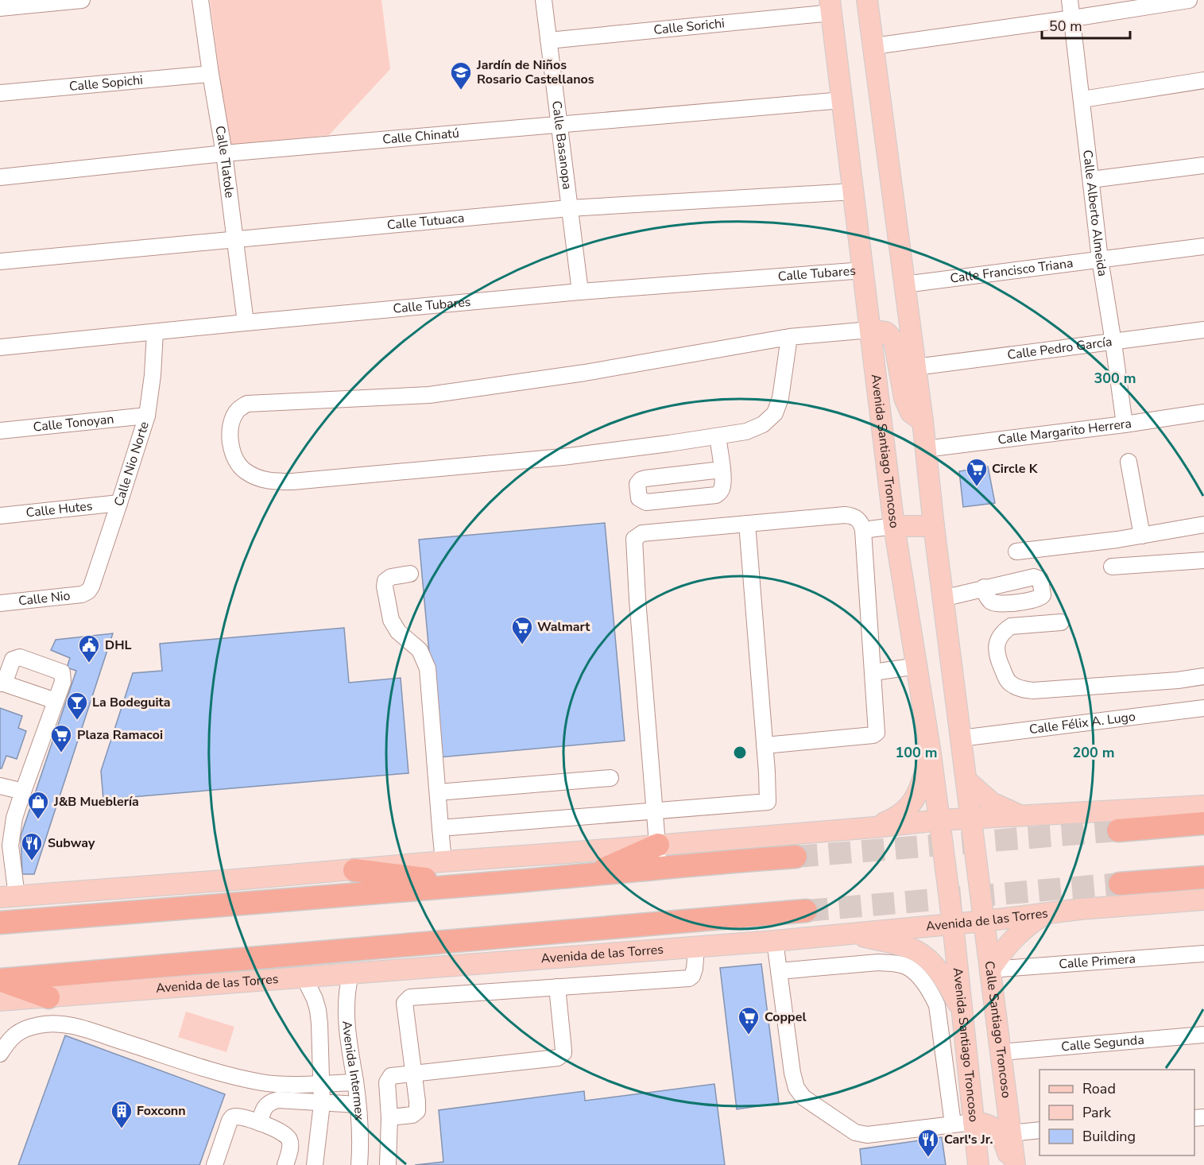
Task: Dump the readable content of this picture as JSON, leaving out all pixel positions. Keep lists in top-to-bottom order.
{
  "streets": {
    "highway": ["Avenida de las Torres"],
    "main road": ["Avenida Santiago Troncoso", "Calle Santiago Troncoso"],
    "street": [
      "Calle Sorichi",
      "Calle Sopichi",
      "Calle Chinatú",
      "Calle Basanopa",
      "Calle Tlatole",
      "Calle Alberto Almeida",
      "Calle Tutuaca",
      "Calle Francisco Triana",
      "Calle Tubares",
      "Calle Pedro García",
      "Calle Tonoyan",
      "Calle Margarito Herrera",
      "Calle Nio Norte",
      "Calle Hutes",
      "Calle Nio",
      "Calle Félix A. Lugo",
      "Calle Primera",
      "Calle Segunda",
      "Avenida Intermex"
    ]
  },
  "crossings": [
    ["Calle Sorichi", "Calle Basanopa"],
    ["Calle Sorichi", "Avenida Santiago Troncoso"],
    ["Calle Sopichi", "Calle Tlatole"],
    ["Calle Chinatú", "Calle Basanopa"],
    ["Calle Chinatú", "Calle Tlatole"],
    ["Calle Chinatú", "Avenida Santiago Troncoso"],
    ["Calle Basanopa", "Calle Tutuaca"],
    ["Calle Basanopa", "Calle Tubares"],
    ["Calle Tlatole", "Calle Tutuaca"],
    ["Calle Tlatole", "Calle Tubares"],
    ["Calle Alberto Almeida", "Calle Francisco Triana"],
    ["Calle Alberto Almeida", "Calle Pedro García"],
    ["Calle Alberto Almeida", "Calle Margarito Herrera"],
    ["Calle Tutuaca", "Avenida Santiago Troncoso"],
    ["Calle Tubares", "Avenida Santiago Troncoso"],
    ["Calle Tubares", "Calle Nio Norte"],
    ["Calle Tonoyan", "Calle Nio Norte"],
    ["Avenida Santiago Troncoso", "Avenida de las Torres"],
    ["Calle Nio Norte", "Calle Hutes"],
    ["Calle Nio Norte", "Calle Nio"],
    ["Avenida de las Torres", "Calle Santiago Troncoso"],
    ["Avenida de las Torres", "Avenida Intermex"],
    ["Calle Primera", "Calle Santiago Troncoso"],
    ["Calle Santiago Troncoso", "Calle Segunda"]
  ],
  "places": {
    "school or university": ["Jardín de Niños Rosario Castellanos"],
    "supermarket": [
      "Circle K",
      "Walmart",
      "Plaza Ramacoi",
      "Coppel"
    ],
    "public building": ["DHL"],
    "bar": ["La Bodeguita"],
    "shop": ["J&B Mueblería"],
    "restaurant": ["Subway", "Carl's Jr."],
    "building": ["Foxconn"]
  },
  "legend": ["Road", "Park", "Building"],
  "scale_bar": "50 m",
  "rings": ["300 m", "100 m", "200 m"]
}
